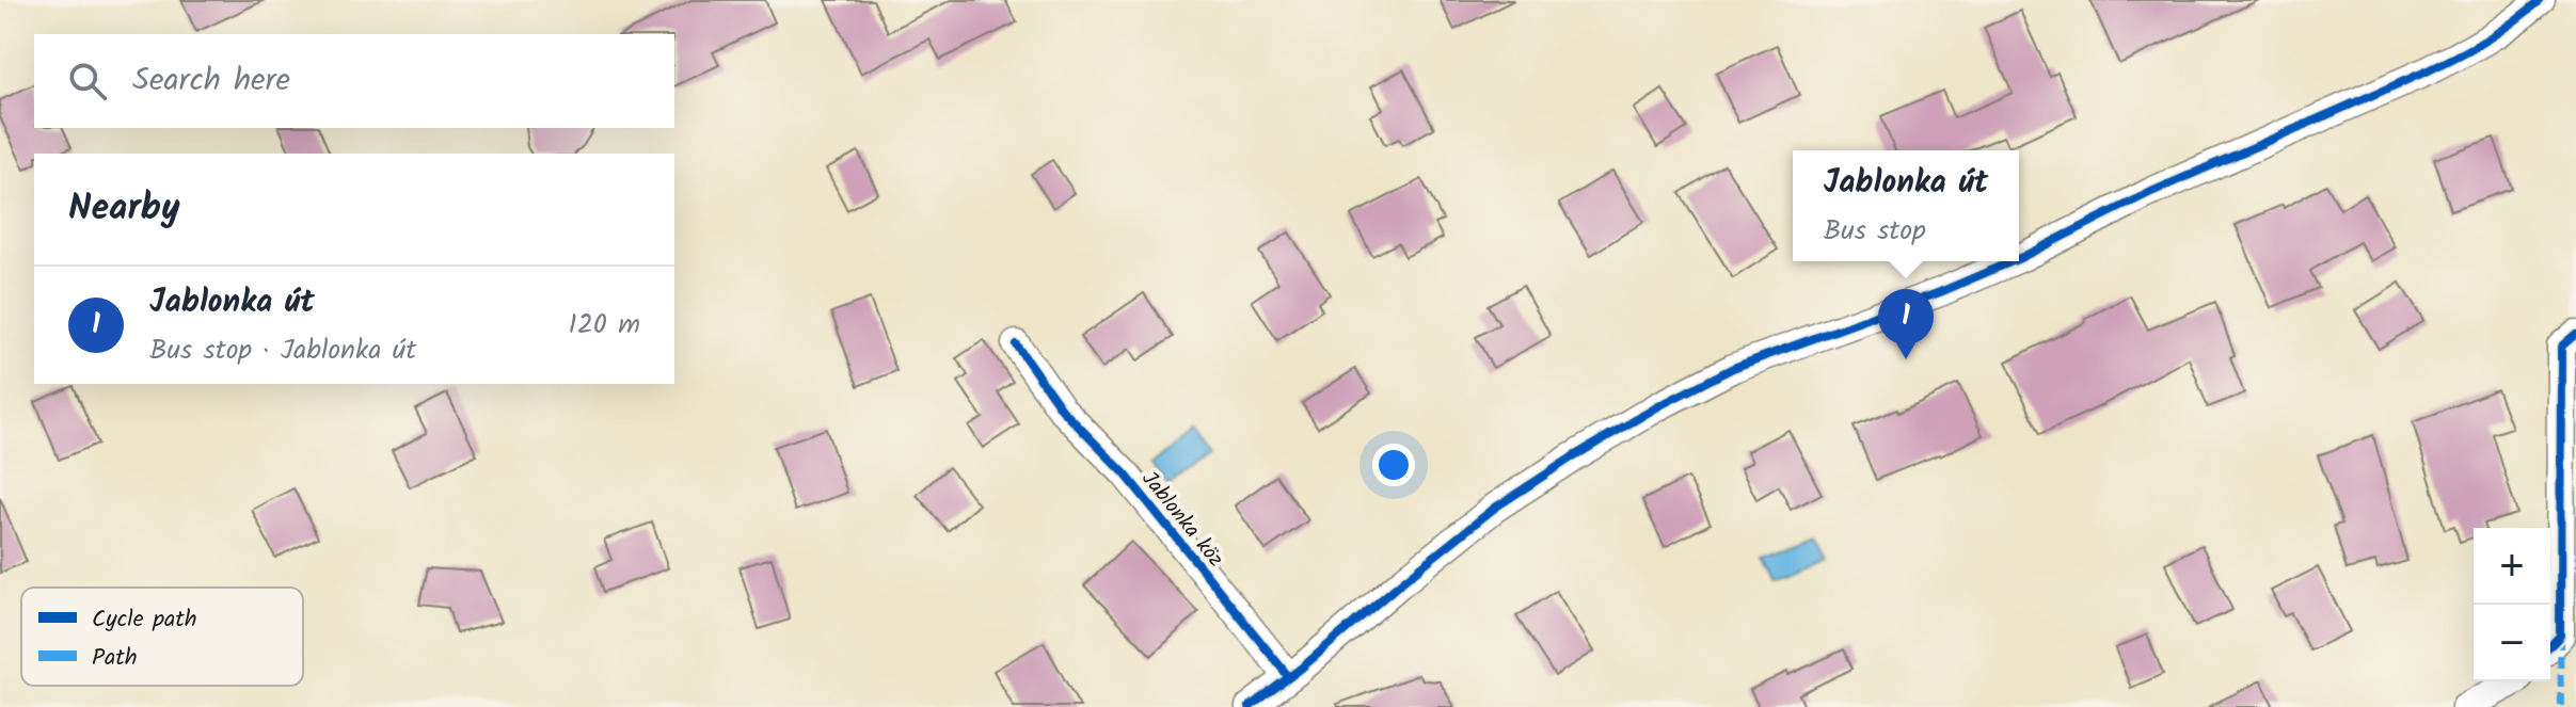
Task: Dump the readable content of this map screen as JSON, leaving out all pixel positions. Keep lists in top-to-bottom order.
{
  "streets": {
    "street": ["Jablonka köz"]
  },
  "legend": ["Cycle path", "Path"],
  "page": {
    "search": "Search here",
    "popup": ["Jablonka út", "Bus stop"],
    "heading": "Nearby",
    "list": [
      {
        "mark": "1",
        "name": "Jablonka út",
        "note": "Bus stop · Jablonka út",
        "value": "120 m"
      }
    ],
    "pins": "1",
    "map_buttons": ["+", "−"]
  }
}
